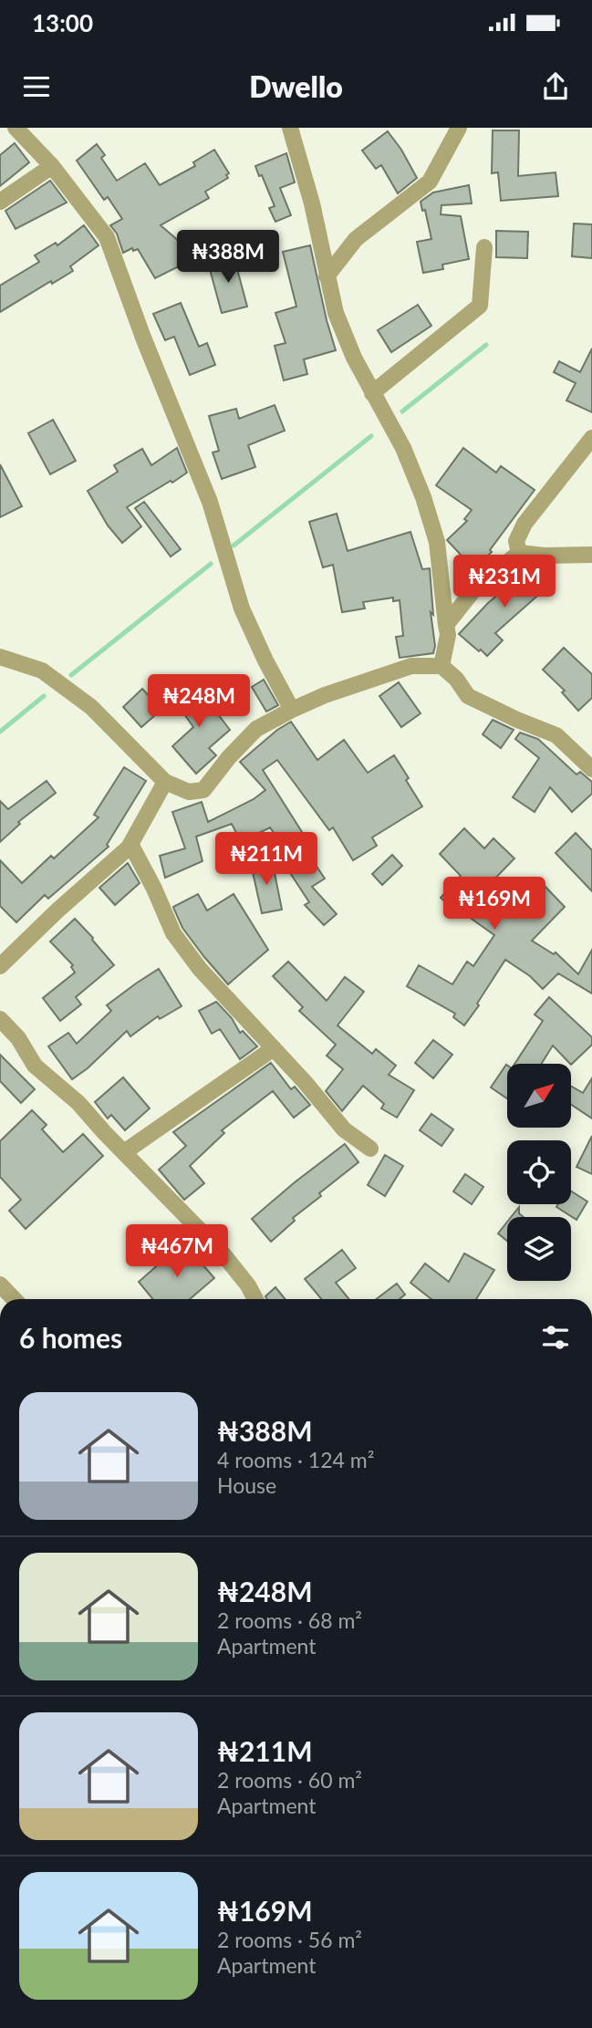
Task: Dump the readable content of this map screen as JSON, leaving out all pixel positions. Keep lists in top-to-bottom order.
{
  "north": "top right",
  "page": {
    "status": "13:00",
    "header": "Dwello",
    "price": [
      "₦388M",
      "₦231M",
      "₦248M",
      "₦211M",
      "₦169M",
      "₦467M"
    ],
    "heading": "6 homes",
    "list": [
      {
        "name": "₦388M",
        "note": "4 rooms · 124 m² · House"
      },
      {
        "name": "₦248M",
        "note": "2 rooms · 68 m² · Apartment"
      },
      {
        "name": "₦211M",
        "note": "2 rooms · 60 m² · Apartment"
      },
      {
        "name": "₦169M",
        "note": "2 rooms · 56 m² · Apartment"
      }
    ]
  }
}
